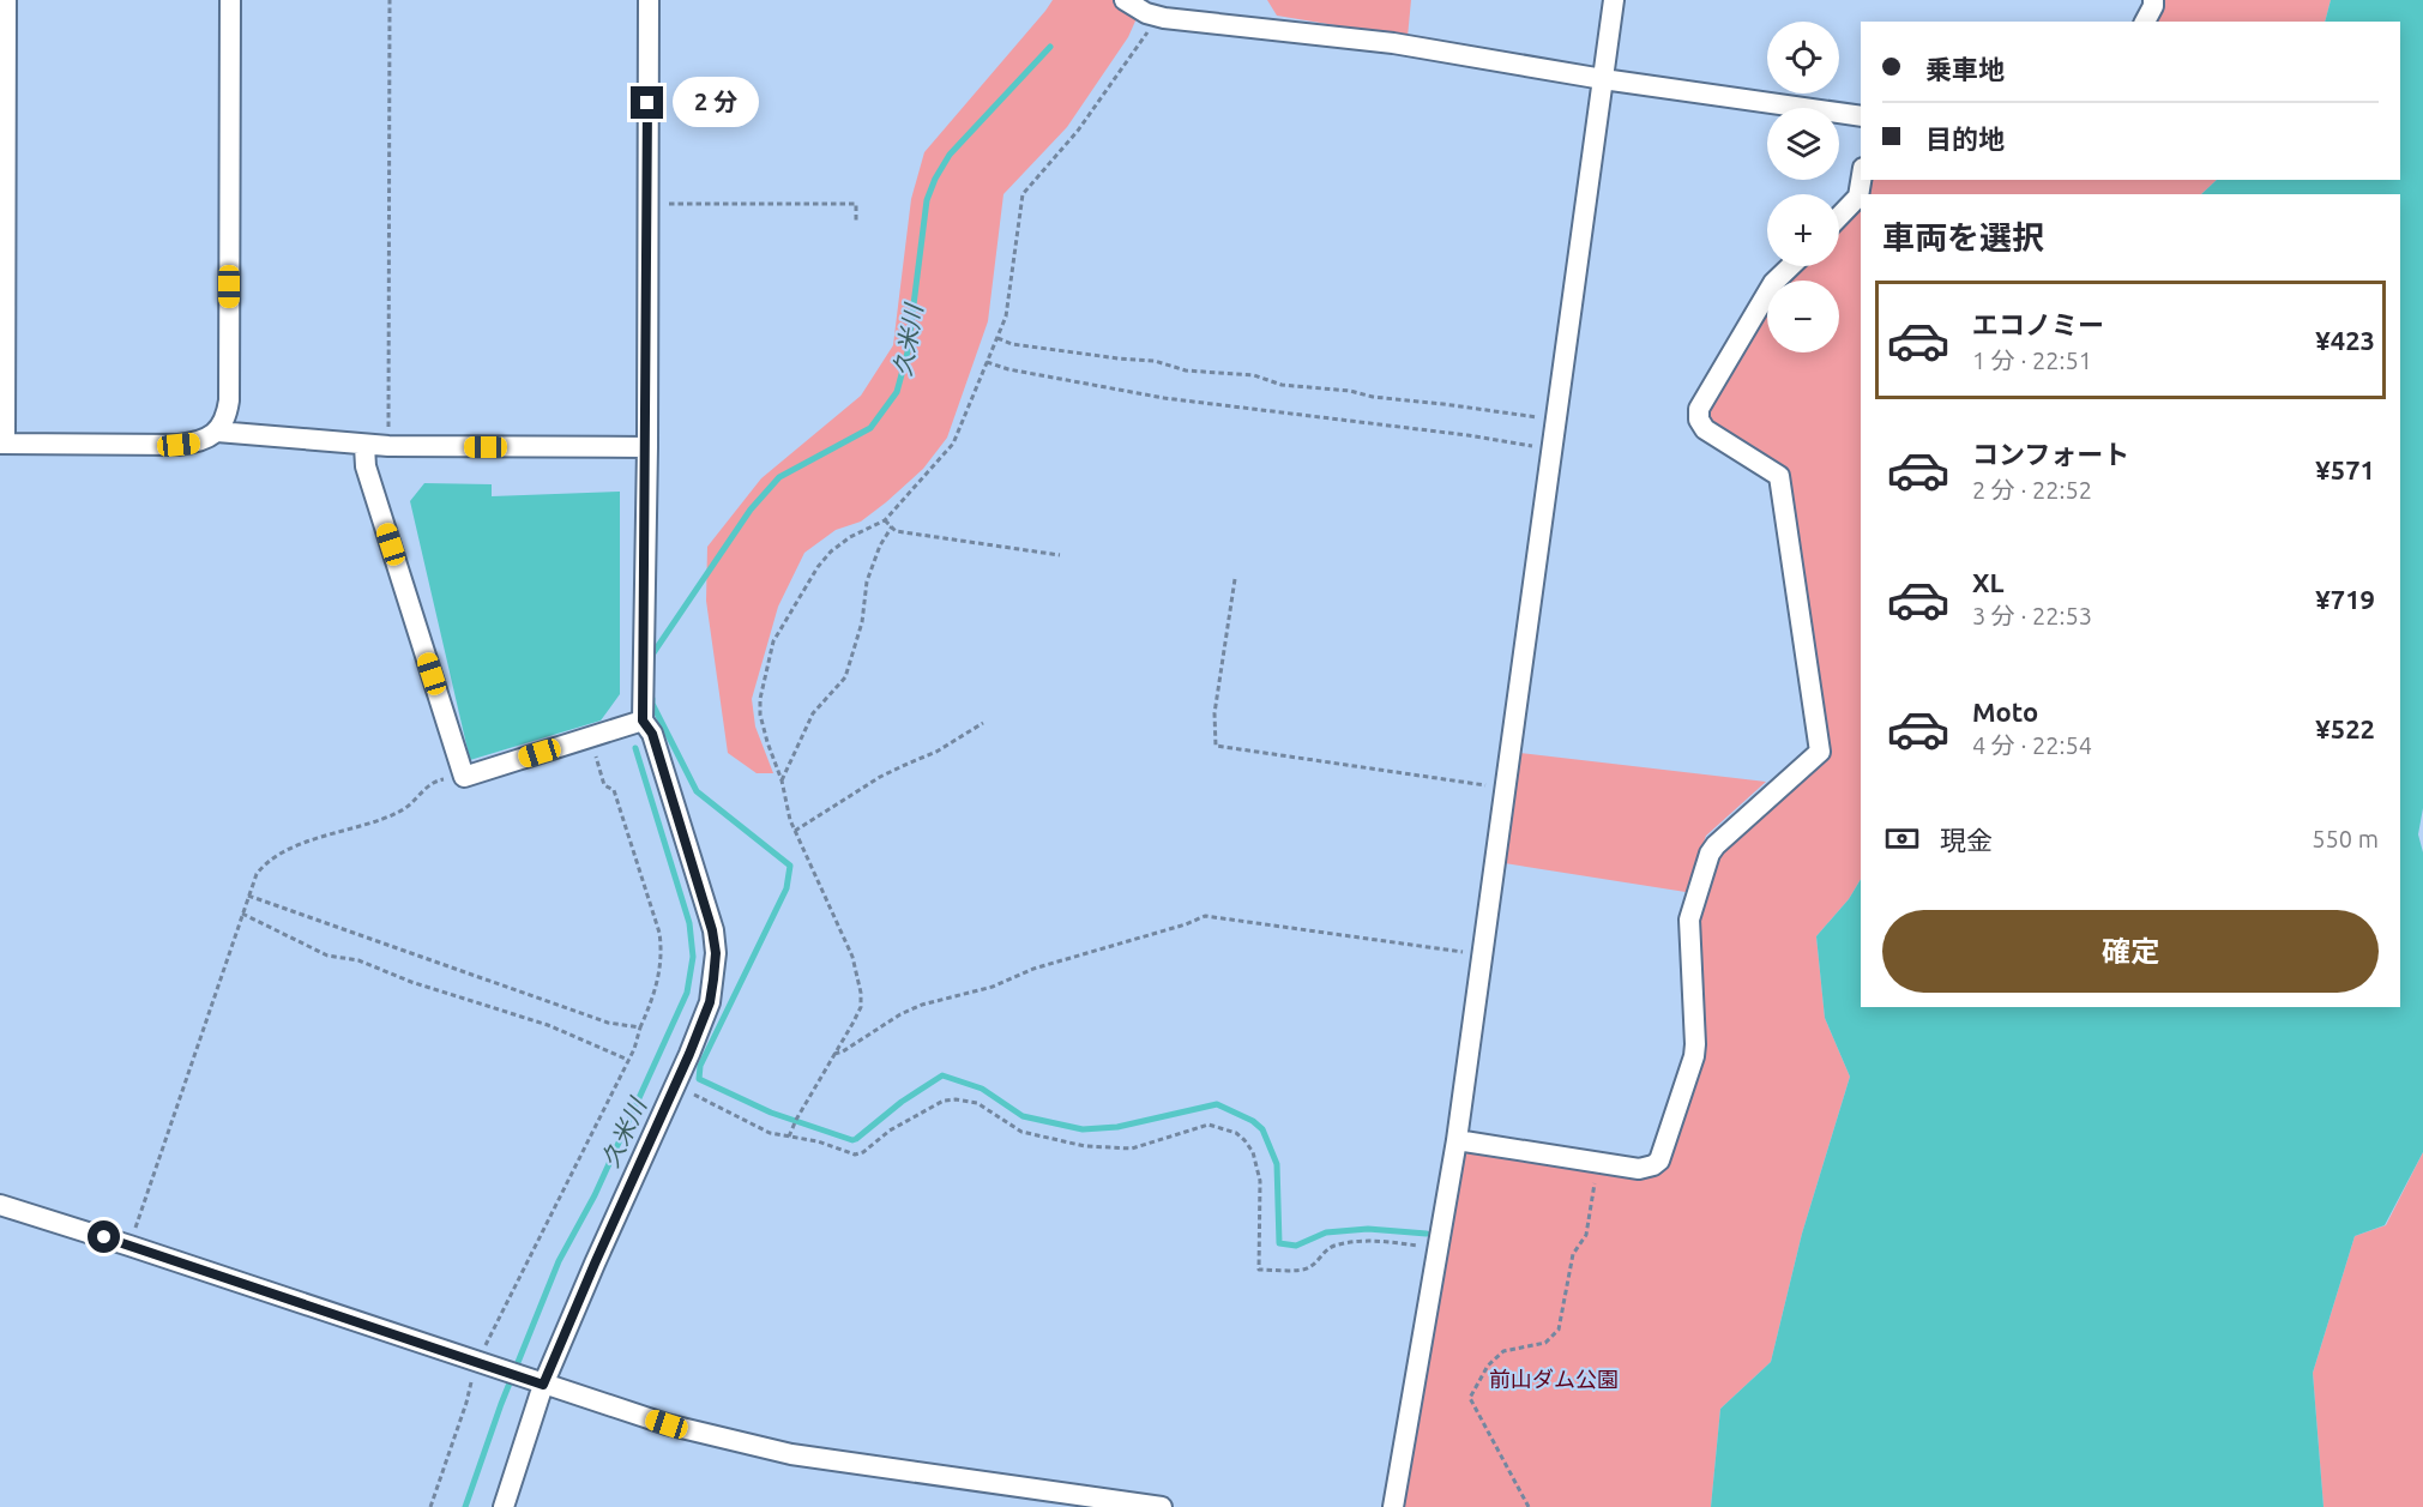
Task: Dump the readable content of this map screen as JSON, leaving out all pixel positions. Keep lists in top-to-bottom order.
{
  "water": ["久米川"],
  "parks": ["前山ダム公園"],
  "page": {
    "map_buttons": ["+", "−"],
    "banner": ["乗車地", "目的地"],
    "bubble": "2 分",
    "heading": "車両を選択",
    "list": [
      {
        "name": "エコノミー",
        "note": "1 分 · 22:51",
        "value": "¥423"
      },
      {
        "name": "コンフォート",
        "note": "2 分 · 22:52",
        "value": "¥571"
      },
      {
        "name": "XL",
        "note": "3 分 · 22:53",
        "value": "¥719"
      },
      {
        "name": "Moto",
        "note": "4 分 · 22:54",
        "value": "¥522"
      }
    ],
    "pay": ["現金", "550 m"],
    "buttons": "確定"
  }
}
